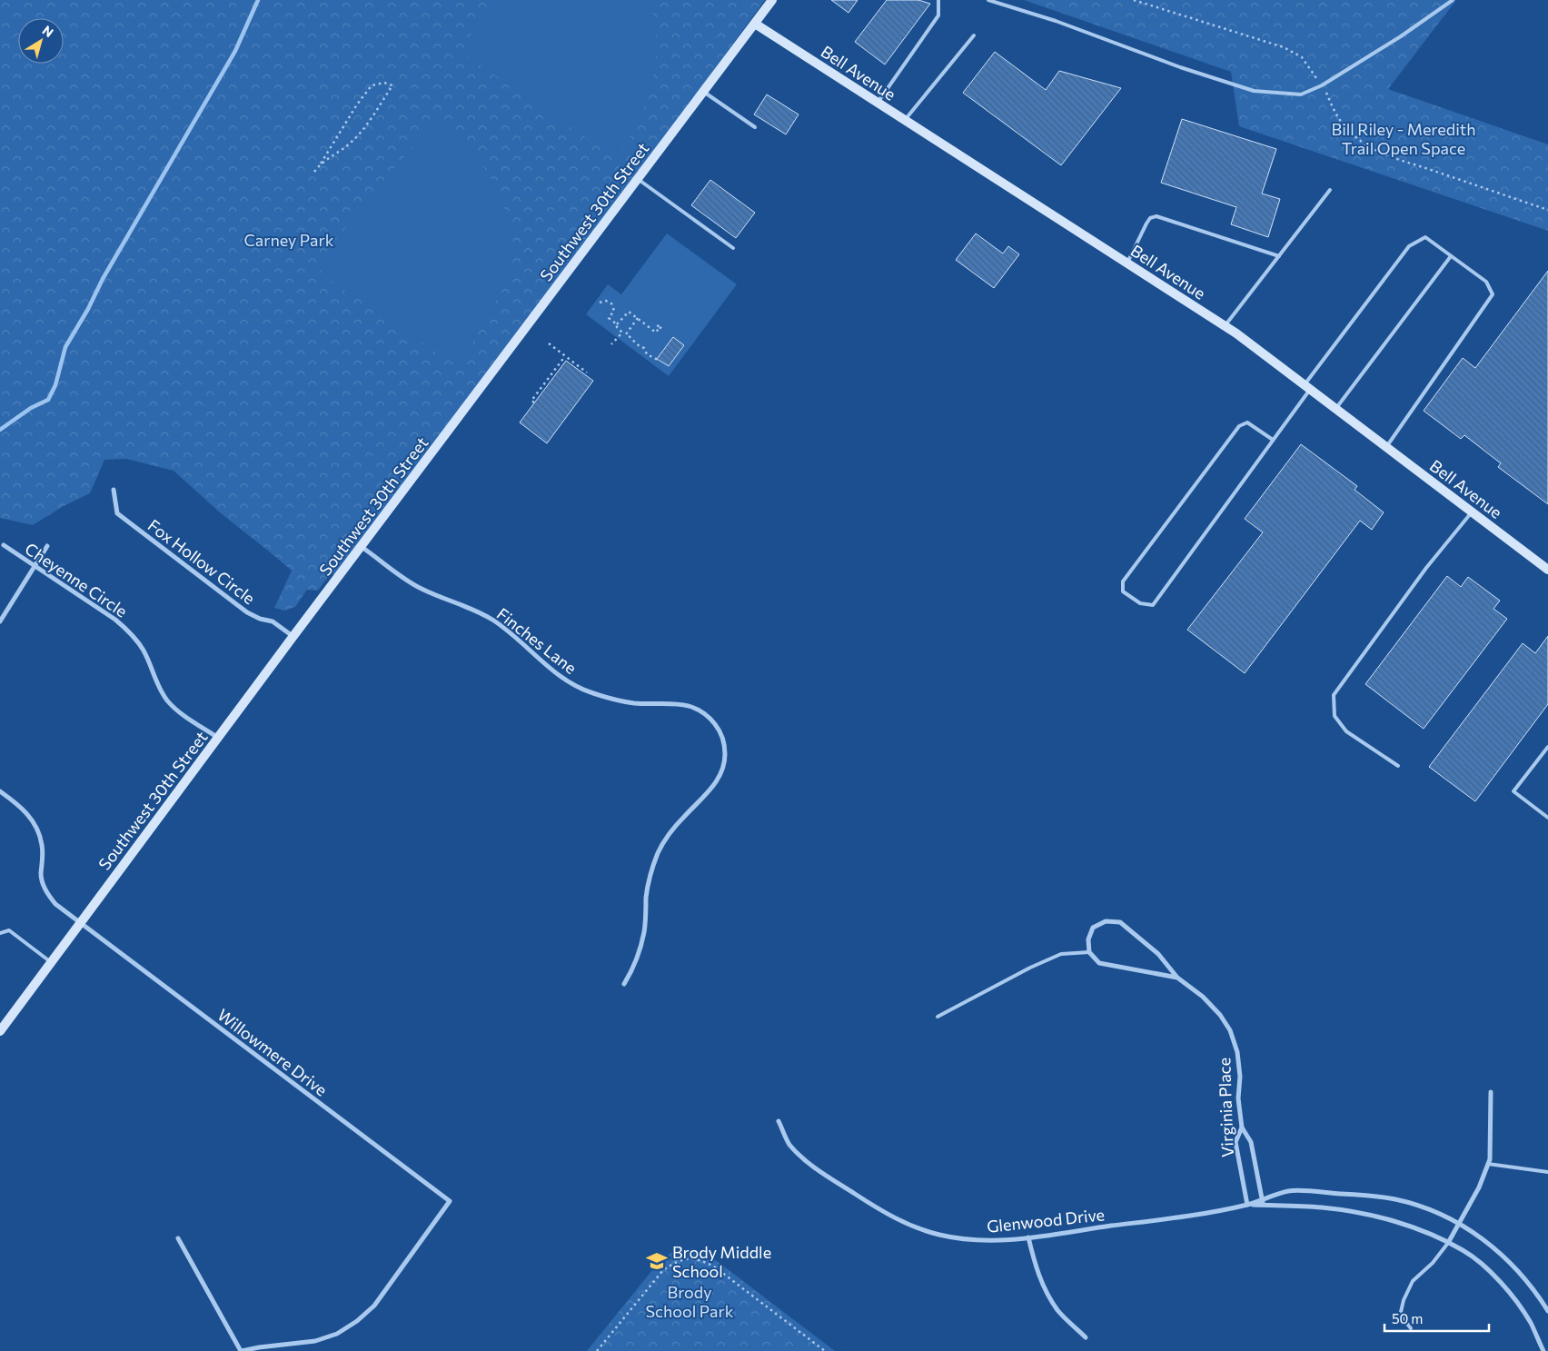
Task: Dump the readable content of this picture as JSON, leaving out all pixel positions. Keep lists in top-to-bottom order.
{
  "streets": {
    "street": [
      "Bell Avenue",
      "Southwest 30th Street",
      "Fox Hollow Circle",
      "Cheyenne Circle",
      "Finches Lane",
      "Willowmere Drive",
      "Virginia Place",
      "Glenwood Drive"
    ]
  },
  "crossings": [
    ["Bell Avenue", "Southwest 30th Street"],
    ["Southwest 30th Street", "Fox Hollow Circle"],
    ["Southwest 30th Street", "Cheyenne Circle"],
    ["Southwest 30th Street", "Finches Lane"],
    ["Southwest 30th Street", "Willowmere Drive"],
    ["Virginia Place", "Glenwood Drive"]
  ],
  "parks": ["Bill Riley - Meredith Trail Open Space", "Carney Park", "Brody School Park"],
  "places": {
    "school or university": ["Brody Middle School"]
  },
  "scale_bar": "50 m",
  "north": "top right"
}
